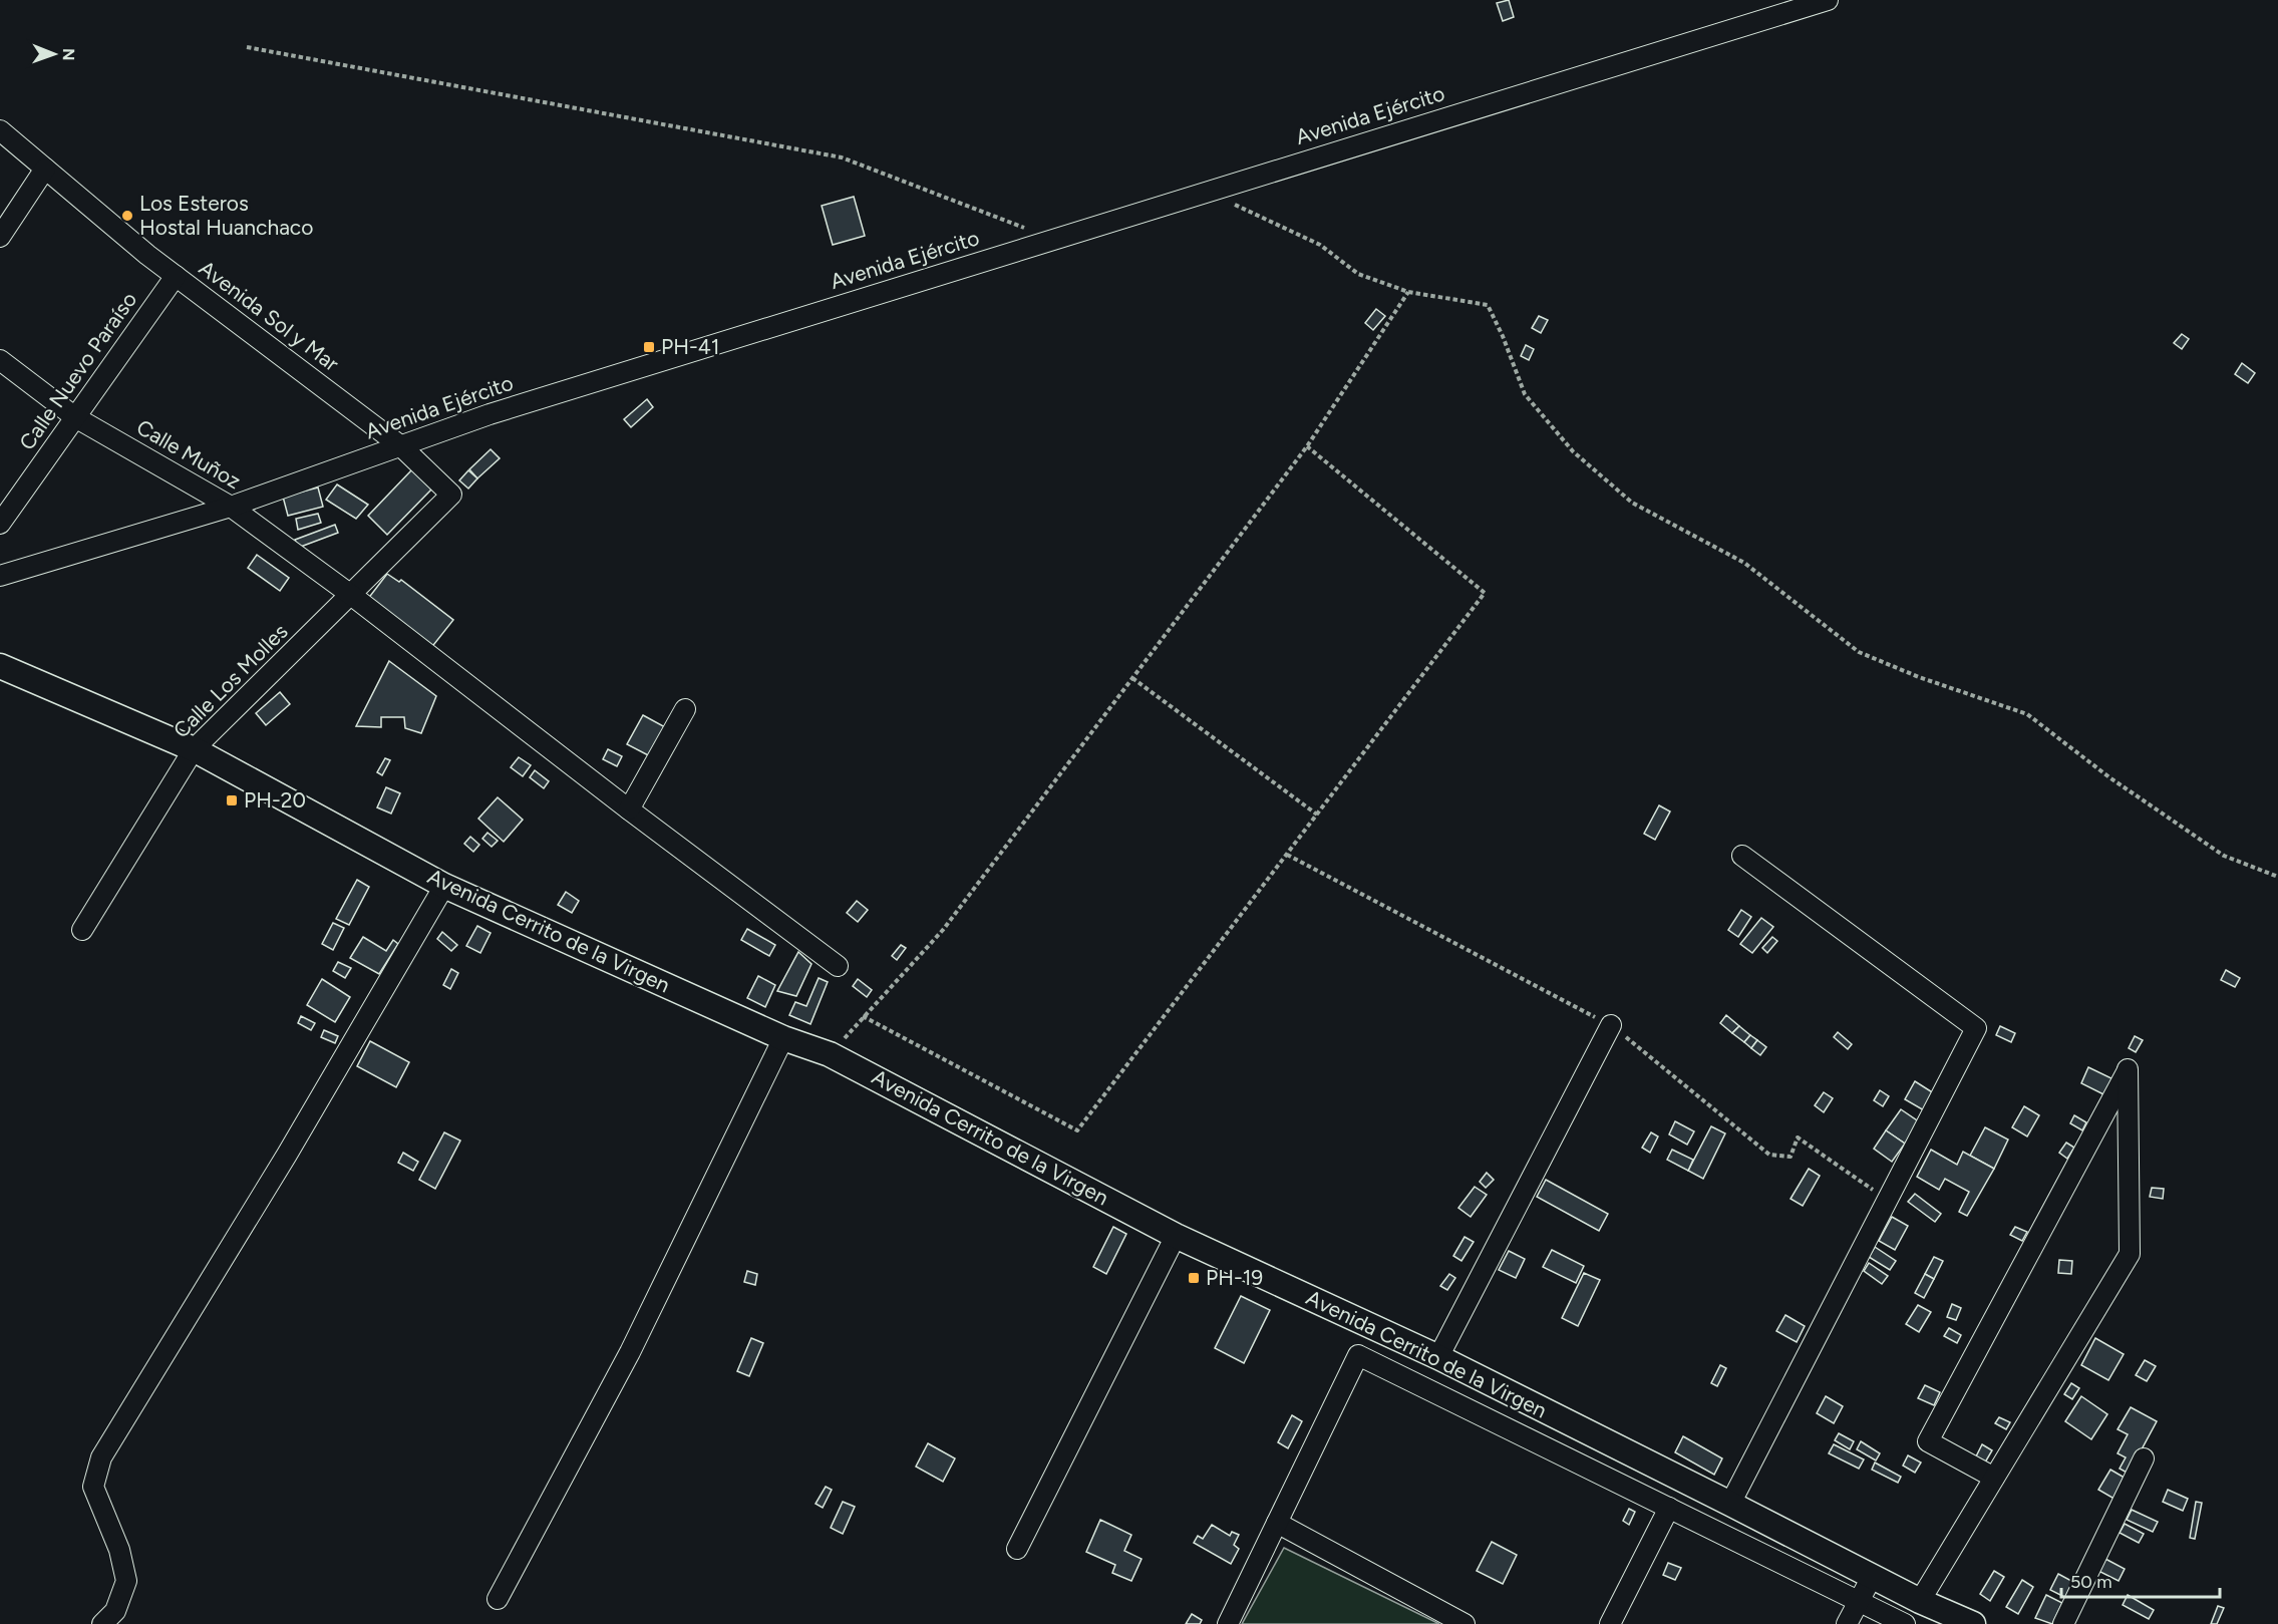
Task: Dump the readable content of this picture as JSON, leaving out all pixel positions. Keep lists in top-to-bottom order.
{
  "streets": {
    "street": [
      "Avenida Ejército",
      "Avenida Sol y Mar",
      "Calle Nuevo Paraíso",
      "Calle Muñoz",
      "Calle Los Molles",
      "Avenida Cerrito de la Virgen"
    ]
  },
  "crossings": [
    ["Avenida Ejército", "Avenida Sol y Mar"],
    ["Avenida Ejército", "Calle Muñoz"],
    ["Avenida Sol y Mar", "Calle Nuevo Paraíso"],
    ["Avenida Sol y Mar", "Calle Los Molles"],
    ["Calle Nuevo Paraíso", "Calle Muñoz"],
    ["Calle Muñoz", "Calle Los Molles"],
    ["Calle Los Molles", "Avenida Cerrito de la Virgen"]
  ],
  "places": {
    "other": ["Los Esteros Hostal Huanchaco"],
    "transit": ["PH-41", "PH-20", "PH-19"]
  },
  "scale_bar": "50 m",
  "north": "right"
}
